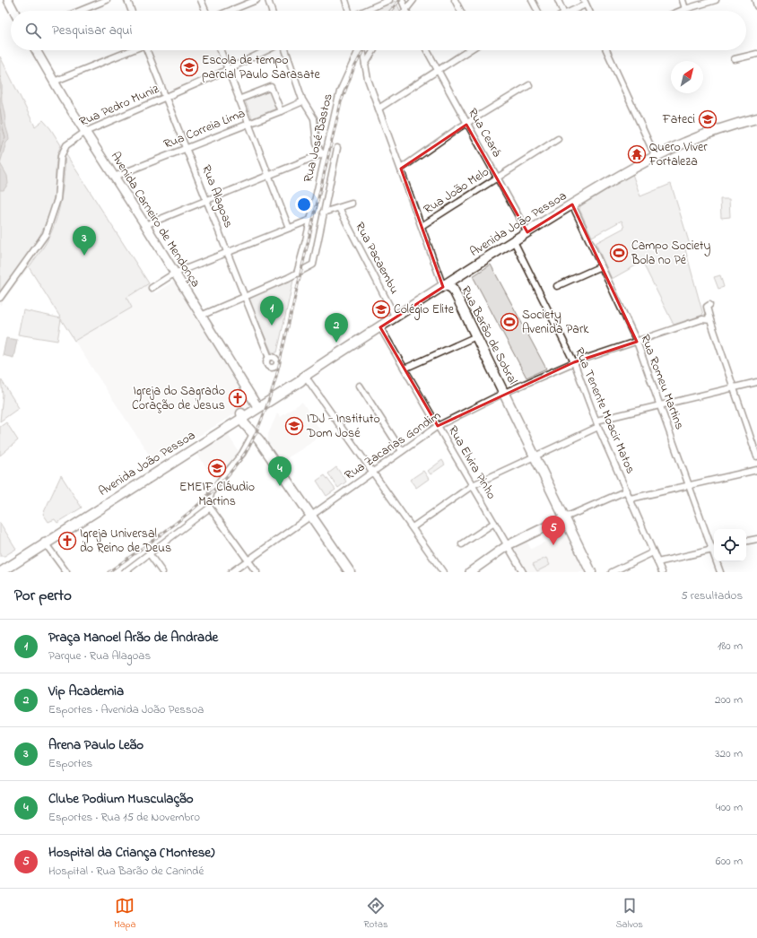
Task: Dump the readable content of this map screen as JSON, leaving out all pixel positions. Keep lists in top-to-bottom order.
{
  "streets": {
    "main road": ["Avenida Carneiro de Mendonça", "Avenida João Pessoa", "Rua Barão de Sobral"],
    "street": [
      "Rua Pedro Muniz",
      "Rua Correia Lima",
      "Rua Ceará",
      "Rua José Bastos",
      "Rua João Melo",
      "Rua Alagoas",
      "Rua Pacaembu",
      "Rua Romeu Martins",
      "Rua Tenente Moacir Matos",
      "Rua Zacarias Gondim",
      "Rua Elvira Pinho"
    ]
  },
  "crossings": [
    ["Rua Pedro Muniz", "Rua Alagoas"],
    ["Rua Pedro Muniz", "Avenida Carneiro de Mendonça"],
    ["Rua Correia Lima", "Rua Alagoas"],
    ["Rua Correia Lima", "Avenida Carneiro de Mendonça"],
    ["Rua Ceará", "Rua João Melo"],
    ["Rua Ceará", "Avenida João Pessoa"],
    ["Rua João Melo", "Rua Barão de Sobral"],
    ["Avenida Carneiro de Mendonça", "Avenida João Pessoa"],
    ["Avenida João Pessoa", "Rua Pacaembu"],
    ["Avenida João Pessoa", "Rua Barão de Sobral"],
    ["Avenida João Pessoa", "Rua Romeu Martins"],
    ["Avenida João Pessoa", "Rua Tenente Moacir Matos"],
    ["Avenida João Pessoa", "Rua Elvira Pinho"],
    ["Rua Barão de Sobral", "Rua Zacarias Gondim"],
    ["Rua Romeu Martins", "Rua Zacarias Gondim"],
    ["Rua Tenente Moacir Matos", "Rua Zacarias Gondim"],
    ["Rua Zacarias Gondim", "Rua Elvira Pinho"]
  ],
  "places": {
    "school or university": [
      "Escola de tempo parcial Paulo Sarasate",
      "Fateci",
      "Colégio Elite",
      "IDJ - Instituto Dom José",
      "EMEIF Cláudio Martins"
    ],
    "temple": ["Quero Viver Fortaleza"],
    "sports": ["Campo Society Bola no Pé", "Society Avenida Park"],
    "church": ["Igreja do Sagrado Coração de Jesus", "Igreja Universal do Reino de Deus"]
  },
  "north": "top right",
  "page": {
    "search": "Pesquisar aqui",
    "pins": [
      "3",
      "1",
      "2",
      "4",
      "5"
    ],
    "heading": ["Por perto", "5 resultados"],
    "list": [
      {
        "mark": "1",
        "name": "Praça Manoel Arão de Andrade",
        "note": "Parque · Rua Alagoas",
        "value": "180 m"
      },
      {
        "mark": "2",
        "name": "Vip Academia",
        "note": "Esportes · Avenida João Pessoa",
        "value": "200 m"
      },
      {
        "mark": "3",
        "name": "Arena Paulo Leão",
        "note": "Esportes",
        "value": "320 m"
      },
      {
        "mark": "4",
        "name": "Clube Podium Musculação",
        "note": "Esportes · Rua 15 de Novembro",
        "value": "400 m"
      },
      {
        "mark": "5",
        "name": "Hospital da Criança (Montese)",
        "note": "Hospital · Rua Barão de Canindé",
        "value": "600 m"
      }
    ],
    "nav": ["Mapa", "Rotas", "Salvos"]
  }
}
